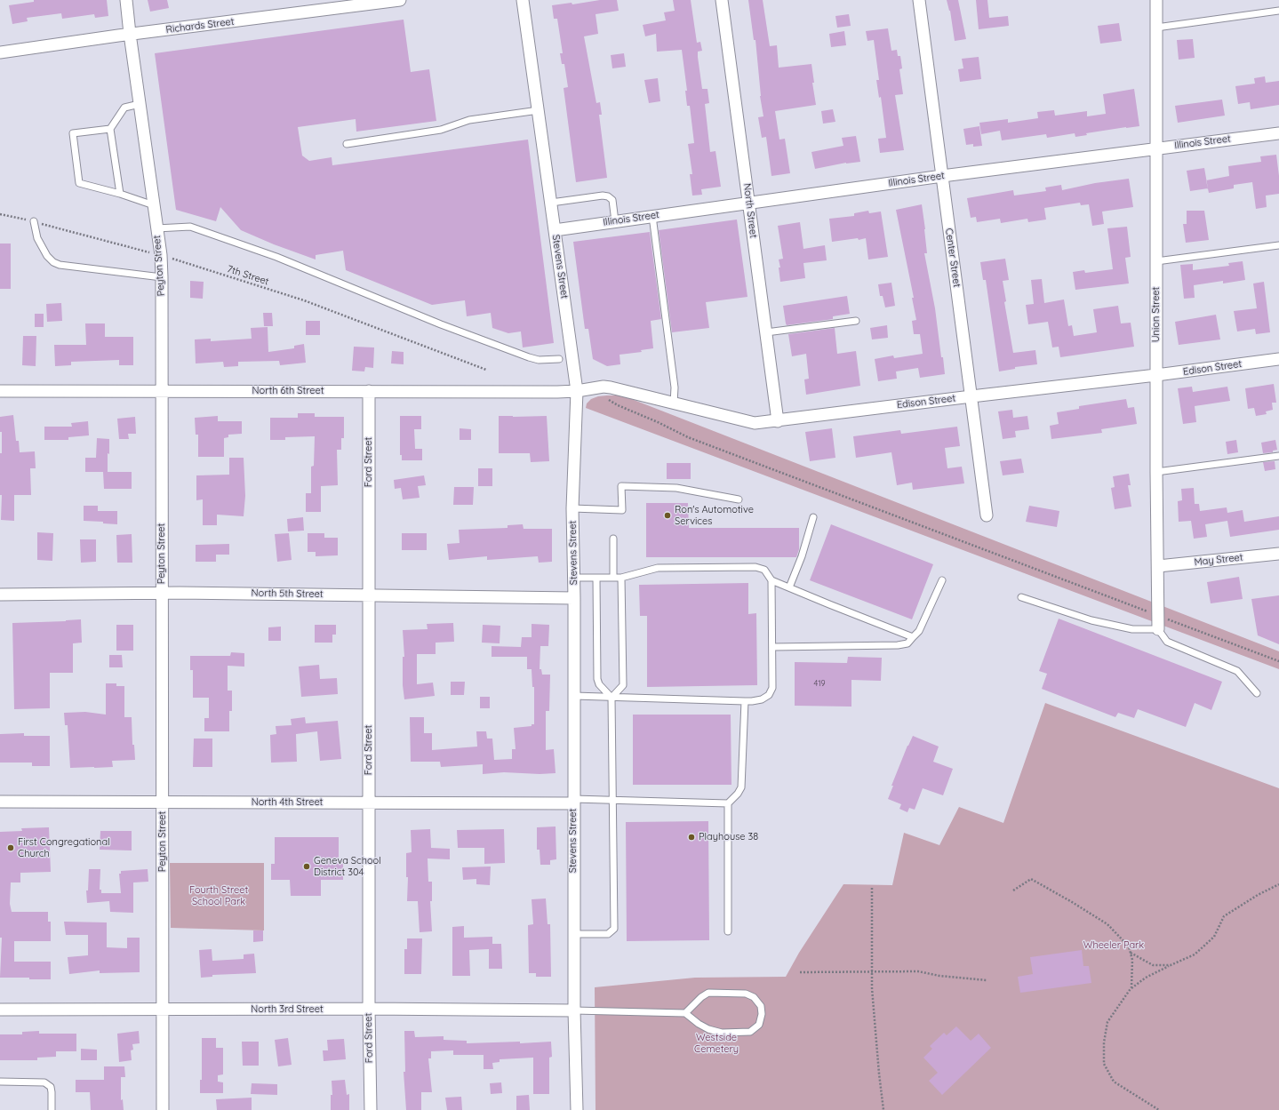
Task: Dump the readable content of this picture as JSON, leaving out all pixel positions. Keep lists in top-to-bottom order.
{
  "streets": {
    "street": [
      "Richards Street",
      "Illinois Street",
      "North Street",
      "Center Street",
      "Peyton Street",
      "Stevens Street",
      "Union Street",
      "Edison Street",
      "North 6th Street",
      "Ford Street",
      "May Street",
      "North 5th Street",
      "North 4th Street",
      "North 3rd Street"
    ],
    "path": ["7th Street"]
  },
  "crossings": [
    ["Richards Street", "Peyton Street"],
    ["Illinois Street", "North Street"],
    ["Illinois Street", "Center Street"],
    ["Illinois Street", "Stevens Street"],
    ["Illinois Street", "Union Street"],
    ["North Street", "Edison Street"],
    ["Center Street", "Edison Street"],
    ["Peyton Street", "7th Street"],
    ["Peyton Street", "North 6th Street"],
    ["Peyton Street", "North 5th Street"],
    ["Peyton Street", "North 4th Street"],
    ["Peyton Street", "North 3rd Street"],
    ["Stevens Street", "Edison Street"],
    ["Stevens Street", "North 6th Street"],
    ["Stevens Street", "North 5th Street"],
    ["Stevens Street", "North 4th Street"],
    ["Stevens Street", "North 3rd Street"],
    ["Union Street", "Edison Street"],
    ["Union Street", "May Street"],
    ["Edison Street", "North 6th Street"],
    ["North 6th Street", "Ford Street"],
    ["Ford Street", "North 5th Street"],
    ["Ford Street", "North 4th Street"],
    ["Ford Street", "North 3rd Street"]
  ],
  "parks": ["Fourth Street School Park", "Wheeler Park", "Westside Cemetery"],
  "places": [
    "Ron's Automotive Services",
    "Playhouse 38",
    "First Congregational Church",
    "Geneva School District 304"
  ],
  "house_numbers": ["419"]
}
